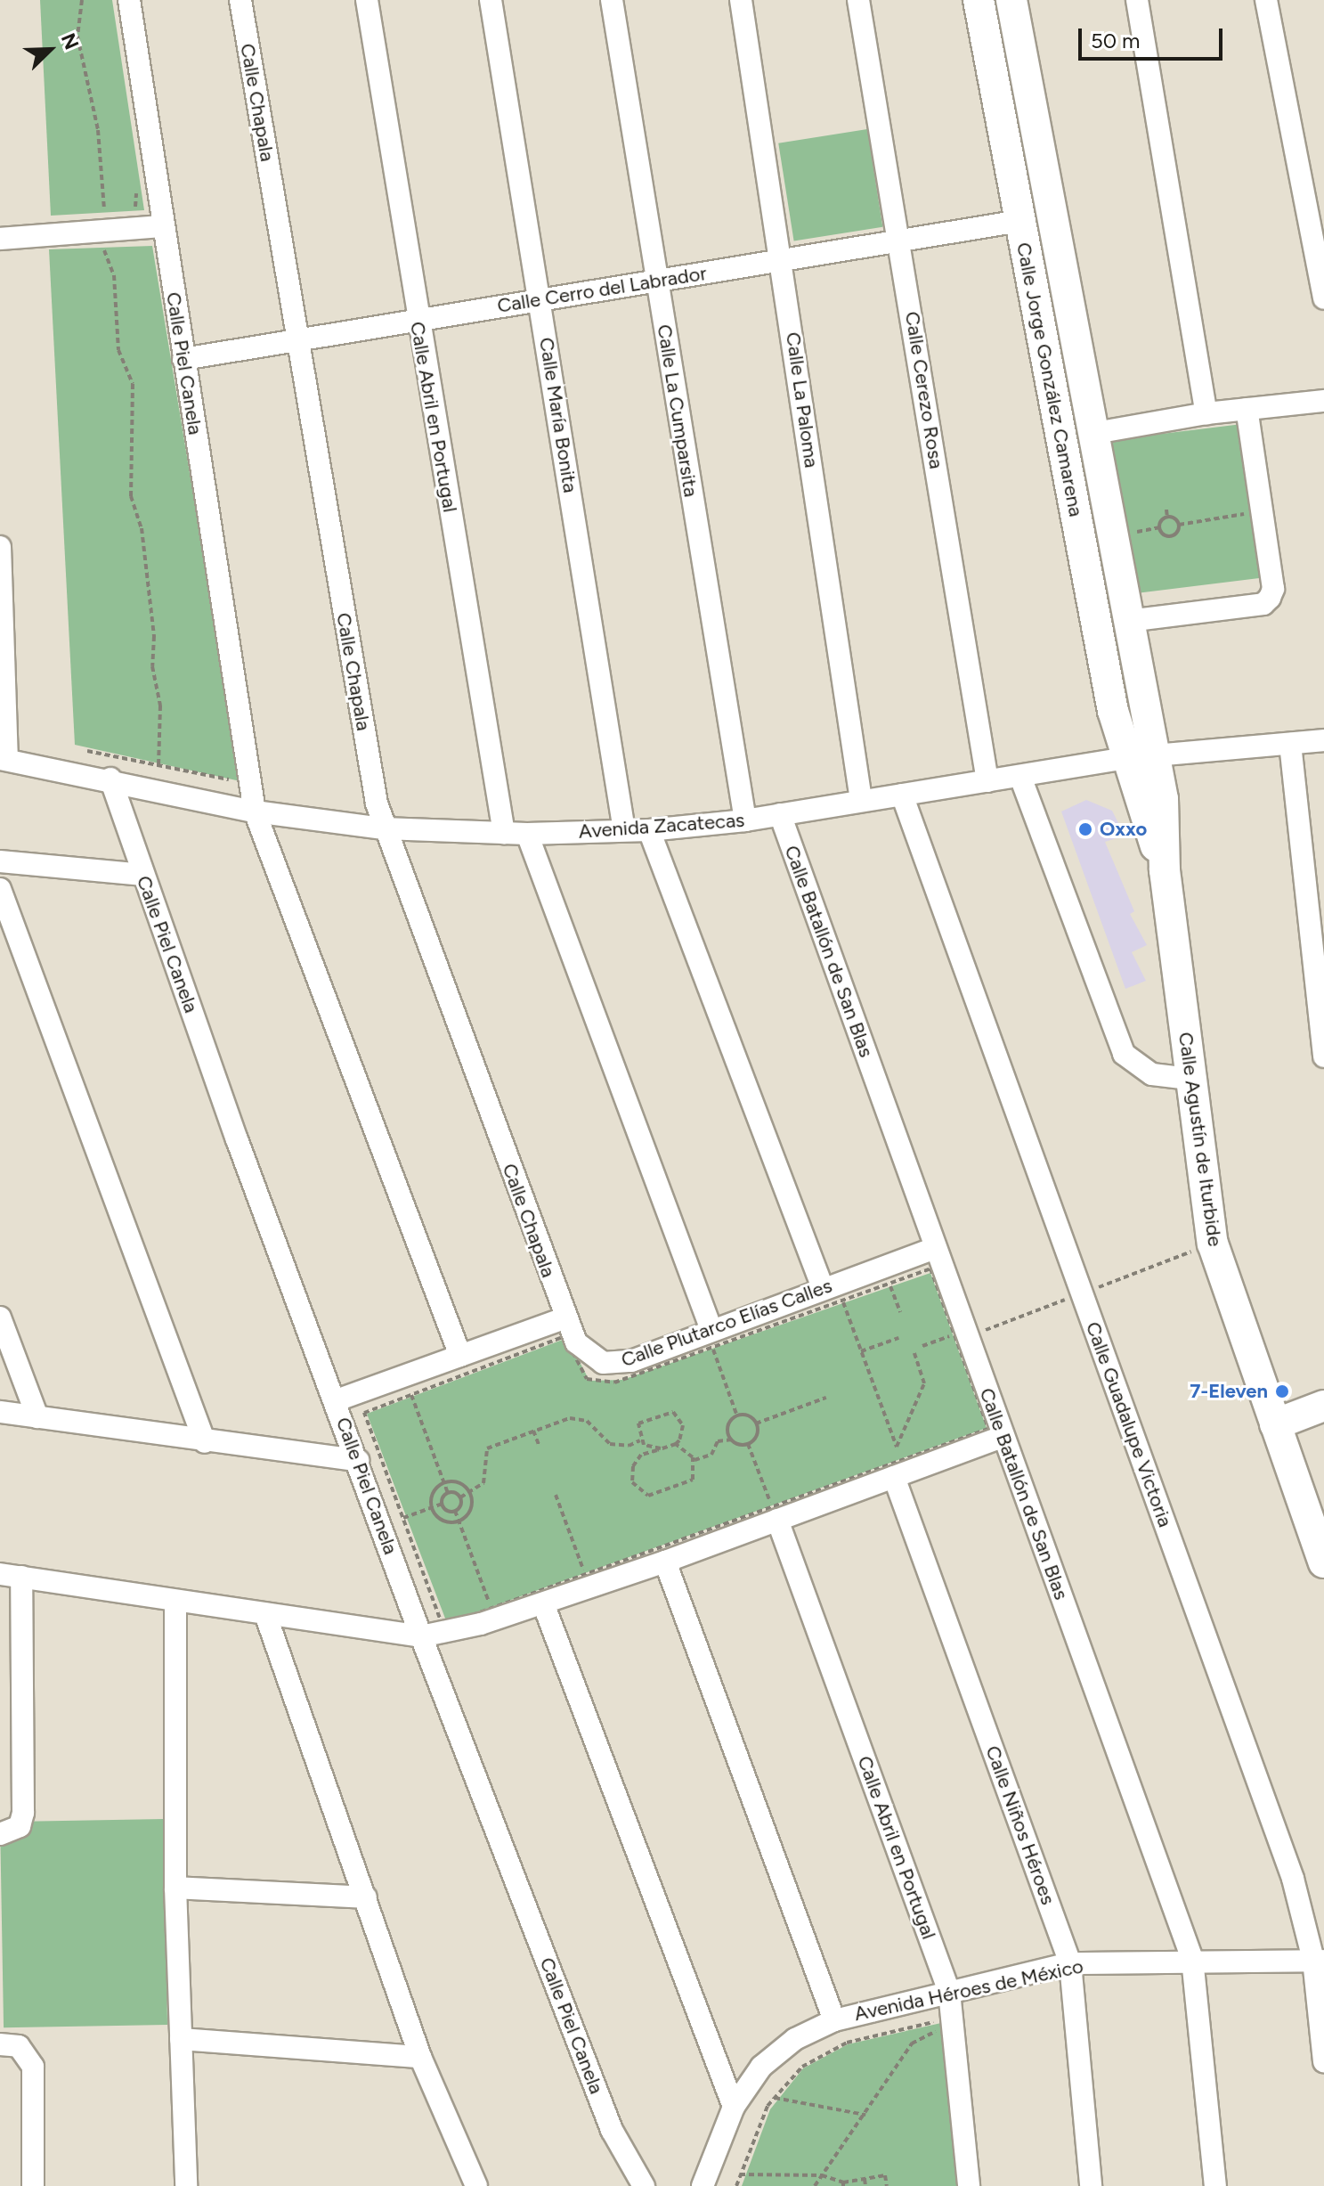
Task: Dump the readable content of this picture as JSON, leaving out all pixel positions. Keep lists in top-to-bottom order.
{
  "streets": {
    "street": [
      "Calle Chapala",
      "Calle Cerro del Labrador",
      "Calle Piel Canela",
      "Calle Jorge González Camarena",
      "Calle Cerezo Rosa",
      "Calle La Paloma",
      "Calle La Cumparsita",
      "Calle María Bonita",
      "Calle Abril en Portugal",
      "Avenida Zacatecas",
      "Calle Batallón de San Blas",
      "Calle Agustín de Iturbide",
      "Calle Plutarco Elías Calles",
      "Calle Guadalupe Victoria",
      "Calle Niños Héroes",
      "Avenida Héroes de México"
    ]
  },
  "crossings": [
    ["Calle Chapala", "Calle Cerro del Labrador"],
    ["Calle Chapala", "Avenida Zacatecas"],
    ["Calle Chapala", "Calle Plutarco Elías Calles"],
    ["Calle Cerro del Labrador", "Calle Piel Canela"],
    ["Calle Cerro del Labrador", "Calle Jorge González Camarena"],
    ["Calle Cerro del Labrador", "Calle Cerezo Rosa"],
    ["Calle Cerro del Labrador", "Calle La Paloma"],
    ["Calle Cerro del Labrador", "Calle La Cumparsita"],
    ["Calle Cerro del Labrador", "Calle María Bonita"],
    ["Calle Cerro del Labrador", "Calle Abril en Portugal"],
    ["Calle Piel Canela", "Avenida Zacatecas"],
    ["Calle Jorge González Camarena", "Avenida Zacatecas"],
    ["Calle Jorge González Camarena", "Calle Agustín de Iturbide"],
    ["Calle Cerezo Rosa", "Avenida Zacatecas"],
    ["Calle La Paloma", "Avenida Zacatecas"],
    ["Calle La Cumparsita", "Avenida Zacatecas"],
    ["Calle María Bonita", "Avenida Zacatecas"],
    ["Calle Abril en Portugal", "Avenida Zacatecas"],
    ["Calle Abril en Portugal", "Avenida Héroes de México"],
    ["Avenida Zacatecas", "Calle Batallón de San Blas"],
    ["Avenida Zacatecas", "Calle Agustín de Iturbide"],
    ["Avenida Zacatecas", "Calle Guadalupe Victoria"],
    ["Calle Batallón de San Blas", "Calle Plutarco Elías Calles"],
    ["Calle Batallón de San Blas", "Avenida Héroes de México"],
    ["Calle Guadalupe Victoria", "Avenida Héroes de México"],
    ["Calle Niños Héroes", "Avenida Héroes de México"]
  ],
  "places": ["Oxxo", "7-Eleven"],
  "scale_bar": "50 m",
  "north": "top right"
}
